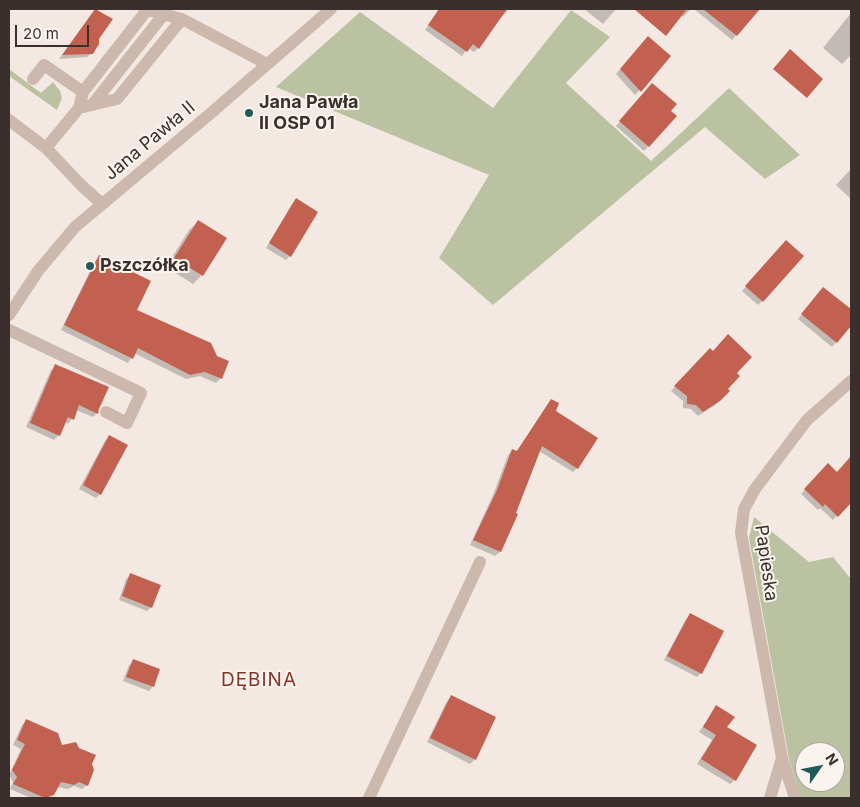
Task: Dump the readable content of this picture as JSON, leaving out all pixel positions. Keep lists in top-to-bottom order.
{
  "streets": {
    "street": ["Jana Pawła II", "Papieska"]
  },
  "districts": ["DĘBINA"],
  "places": ["Jana Pawła II OSP 01", "Pszczółka"],
  "scale_bar": "20 m",
  "north": "top right"
}
